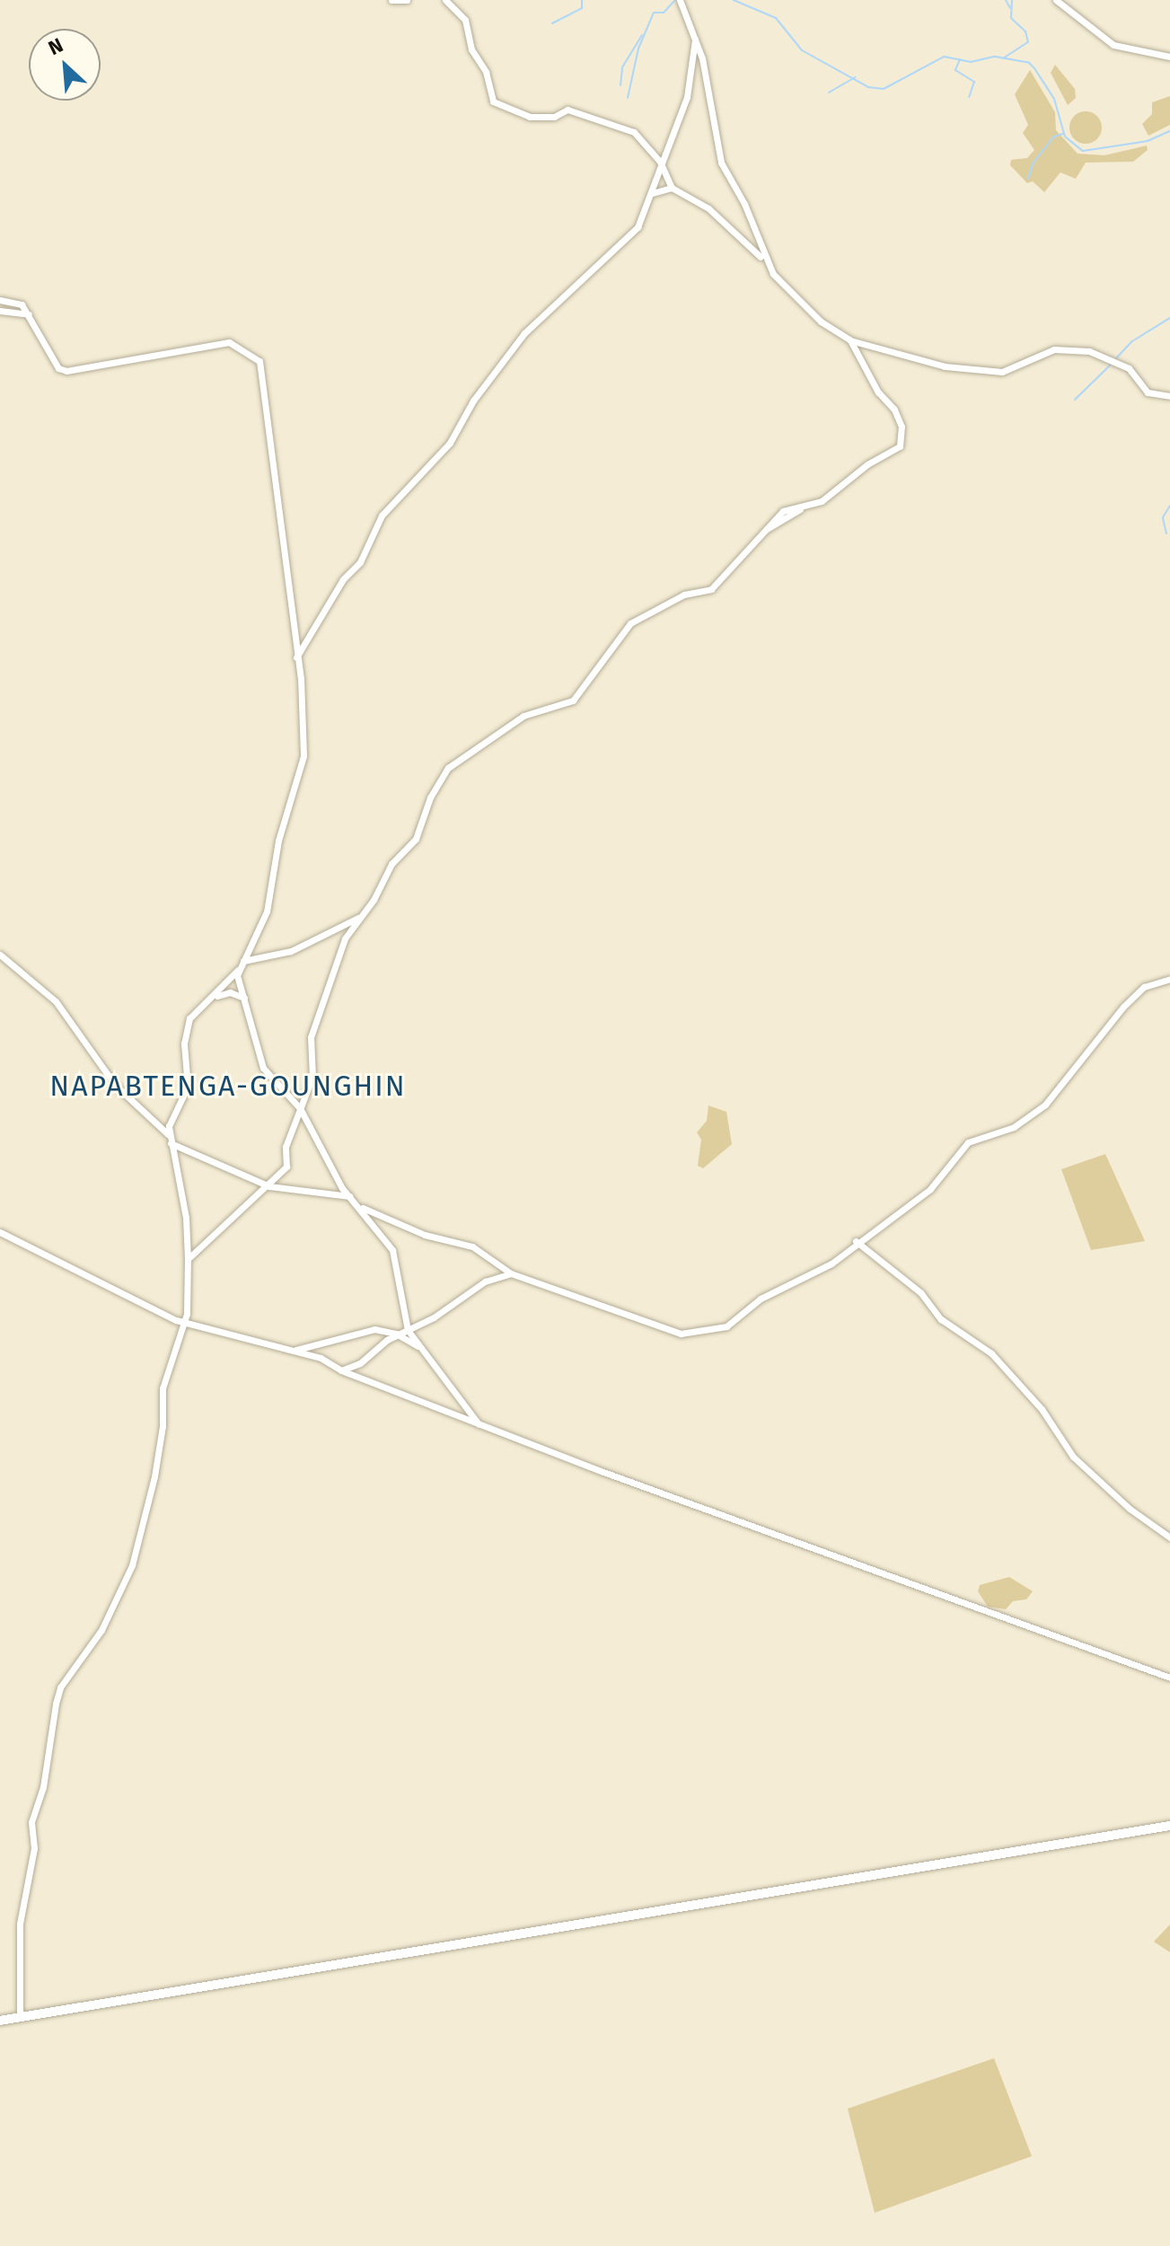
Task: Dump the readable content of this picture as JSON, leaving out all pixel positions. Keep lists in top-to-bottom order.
{
  "districts": ["NAPABTENGA-GOUNGHIN"],
  "north": "top left"
}
